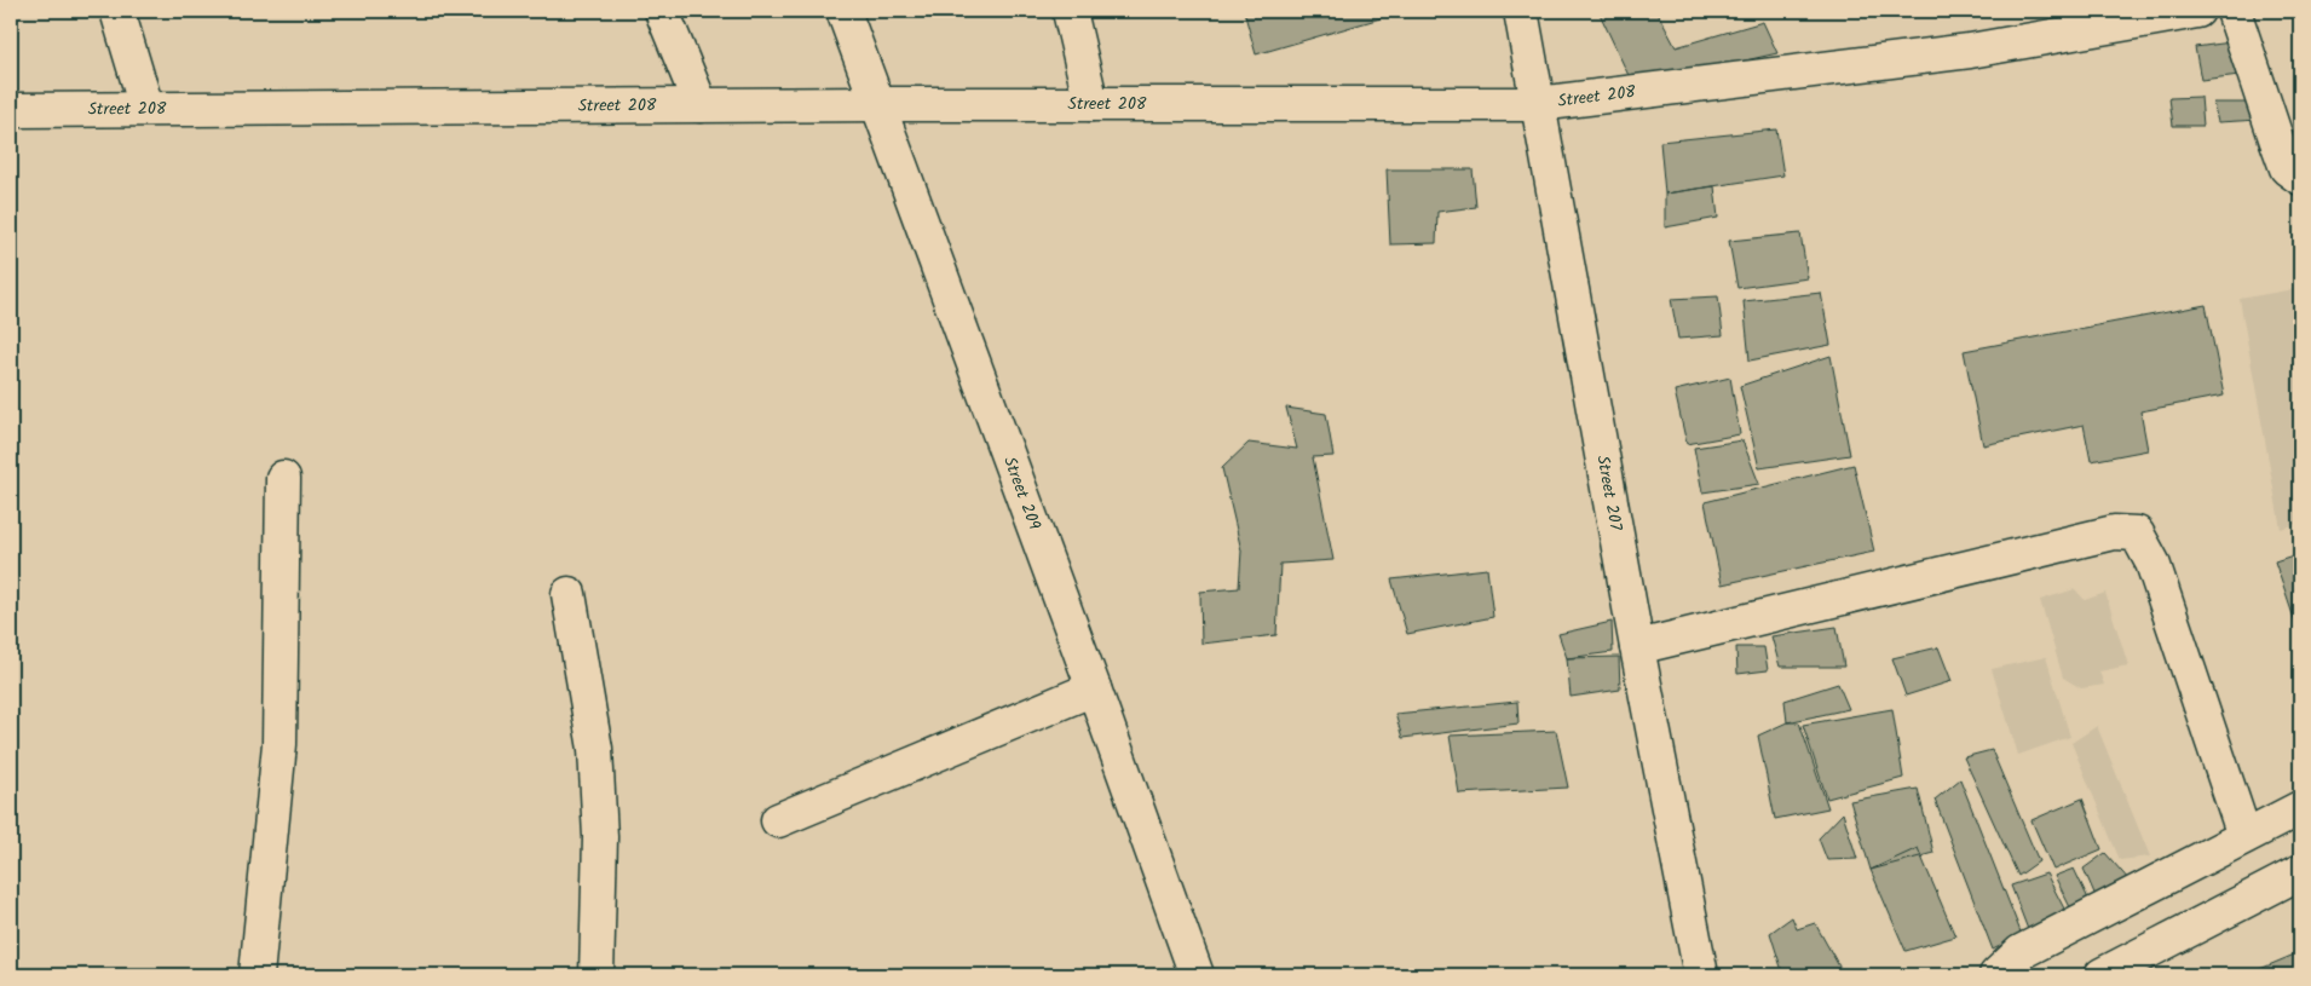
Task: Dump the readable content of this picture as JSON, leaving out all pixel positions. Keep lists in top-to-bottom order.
{
  "streets": {
    "street": ["Street 208", "Street 209", "Street 207"]
  },
  "crossings": [
    ["Street 208", "Street 209"],
    ["Street 208", "Street 207"]
  ]
}
